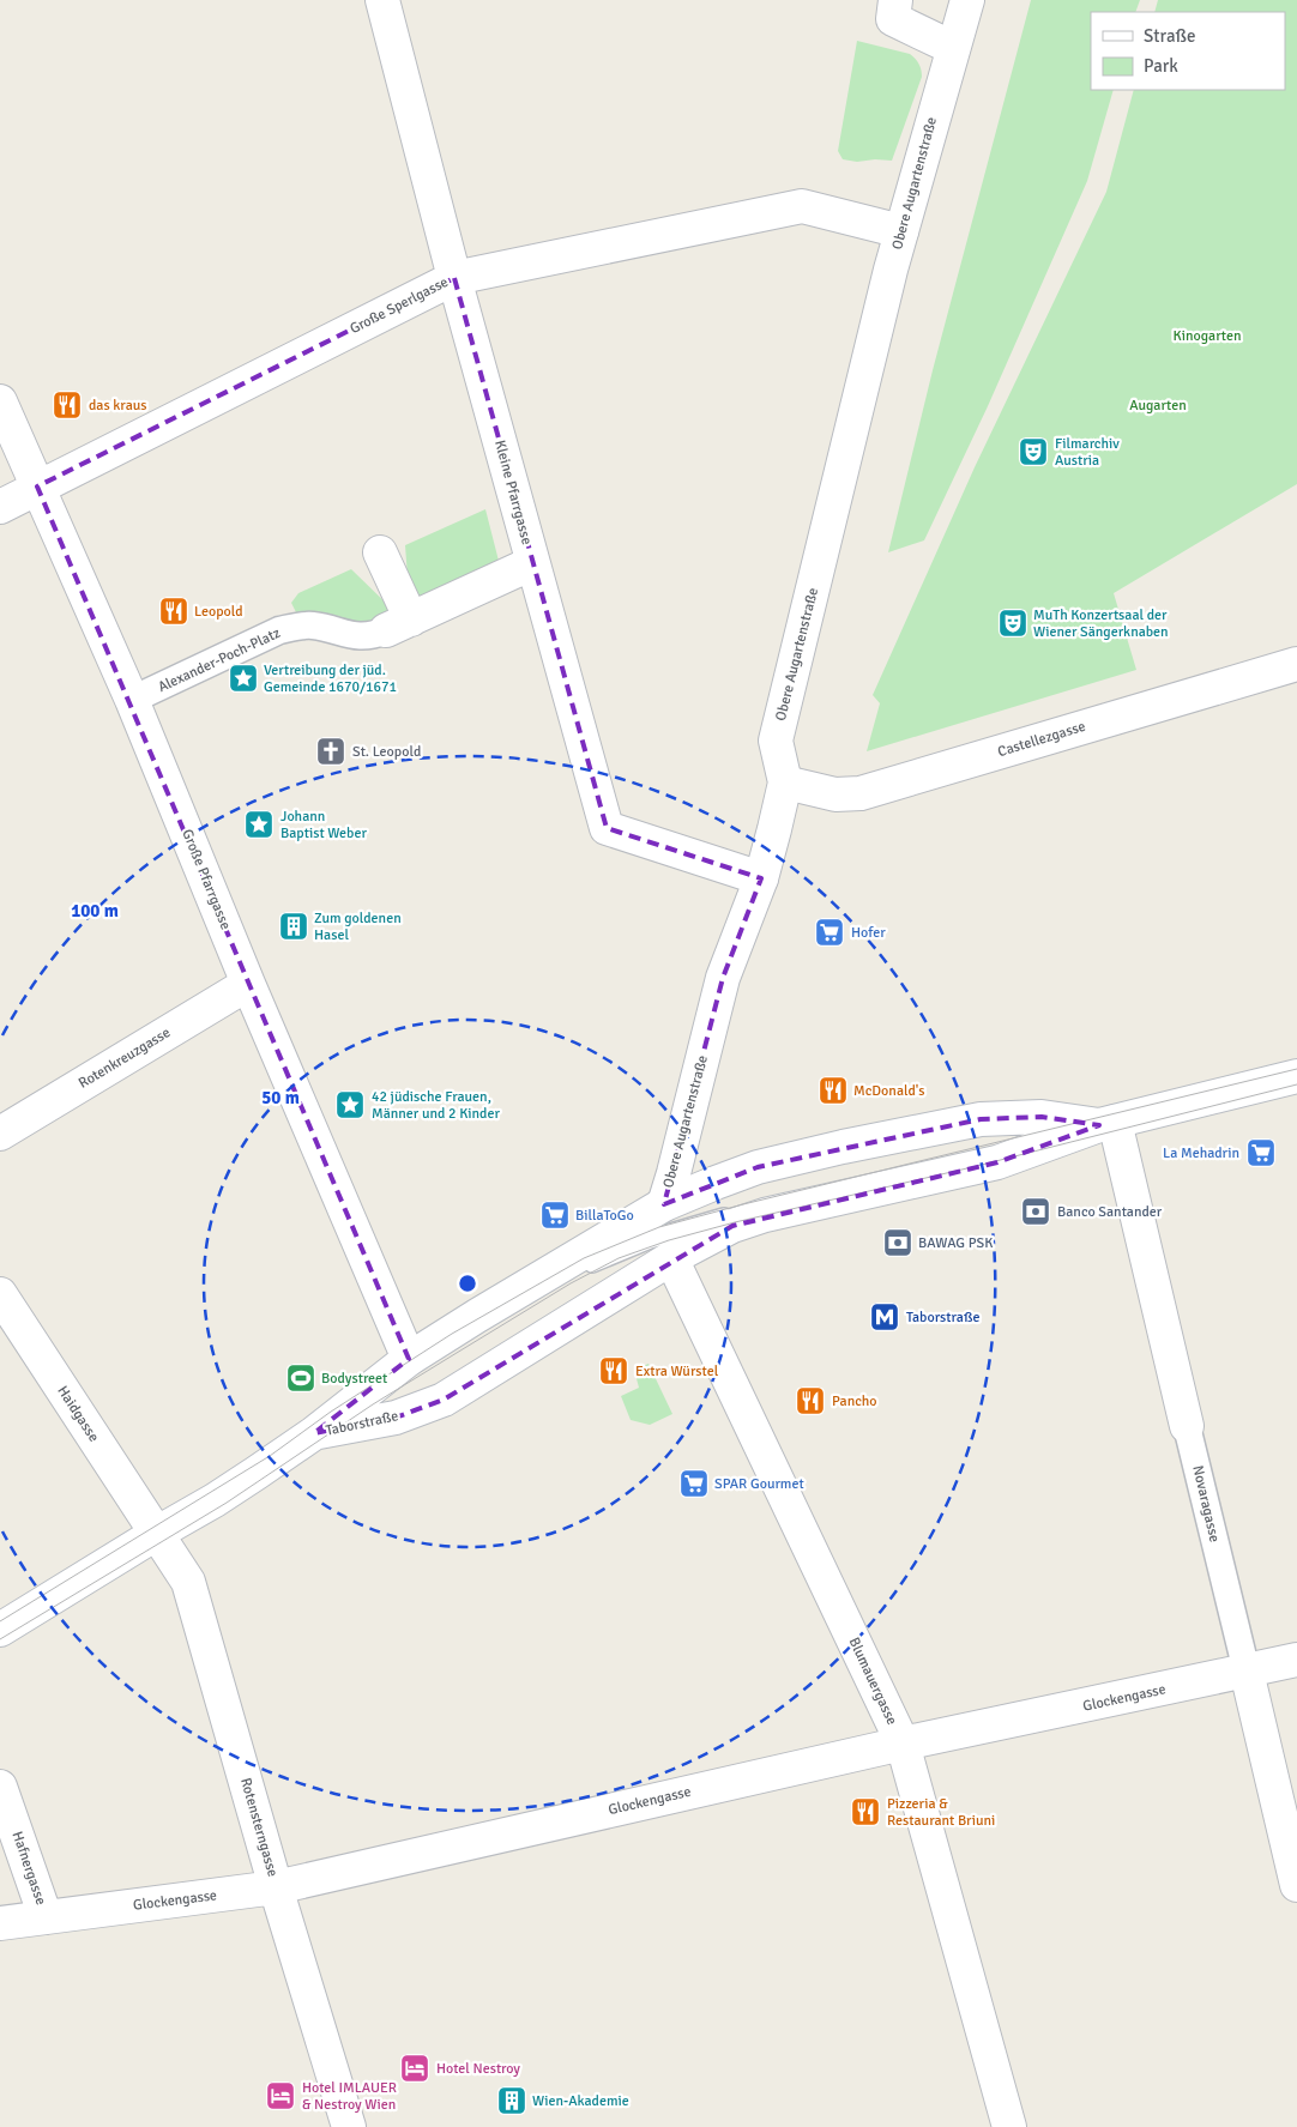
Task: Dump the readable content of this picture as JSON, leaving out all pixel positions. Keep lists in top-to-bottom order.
{
  "streets": {
    "street": [
      "Obere Augartenstraße",
      "Große Sperlgasse",
      "Kleine Pfarrgasse",
      "Alexander-Poch-Platz",
      "Castellezgasse",
      "Große Pfarrgasse",
      "Rotenkreuzgasse",
      "Haidgasse",
      "Taborstraße",
      "Novaragasse",
      "Blumauergasse",
      "Glockengasse",
      "Rotensterngasse",
      "Hafnergasse"
    ]
  },
  "crossings": [
    ["Obere Augartenstraße", "Große Sperlgasse"],
    ["Obere Augartenstraße", "Kleine Pfarrgasse"],
    ["Obere Augartenstraße", "Castellezgasse"],
    ["Obere Augartenstraße", "Taborstraße"],
    ["Obere Augartenstraße", "Blumauergasse"],
    ["Große Sperlgasse", "Kleine Pfarrgasse"],
    ["Große Sperlgasse", "Große Pfarrgasse"],
    ["Kleine Pfarrgasse", "Alexander-Poch-Platz"],
    ["Alexander-Poch-Platz", "Große Pfarrgasse"],
    ["Große Pfarrgasse", "Rotenkreuzgasse"],
    ["Große Pfarrgasse", "Taborstraße"],
    ["Haidgasse", "Taborstraße"],
    ["Haidgasse", "Rotensterngasse"],
    ["Taborstraße", "Novaragasse"],
    ["Taborstraße", "Blumauergasse"],
    ["Taborstraße", "Rotensterngasse"],
    ["Novaragasse", "Glockengasse"],
    ["Blumauergasse", "Glockengasse"],
    ["Glockengasse", "Rotensterngasse"],
    ["Glockengasse", "Hafnergasse"]
  ],
  "parks": ["Kinogarten", "Augarten"],
  "places": {
    "restaurant": [
      "das kraus",
      "Leopold",
      "McDonald's",
      "Extra Würstel",
      "Pancho",
      "Pizzeria & Restaurant Briuni"
    ],
    "theatre": ["Filmarchiv Austria", "MuTh Konzertsaal der Wiener Sängerknaben"],
    "place": ["Vertreibung der jüd. Gemeinde 1670/1671", "Johann Baptist Weber", "42 jüdische Frauen, Männer und 2 Kinder"],
    "church": ["St. Leopold"],
    "building": ["Zum goldenen Hasel", "Wien-Akademie"],
    "supermarket": [
      "Hofer",
      "La Mehadrin",
      "BillaToGo",
      "SPAR Gourmet"
    ],
    "bank": ["Banco Santander", "BAWAG PSK"],
    "metro station": ["Taborstraße"],
    "sports": ["Bodystreet"],
    "hotel": ["Hotel Nestroy", "Hotel IMLAUER & Nestroy Wien"]
  },
  "legend": ["Straße", "Park"],
  "rings": ["100 m", "50 m"]
}
